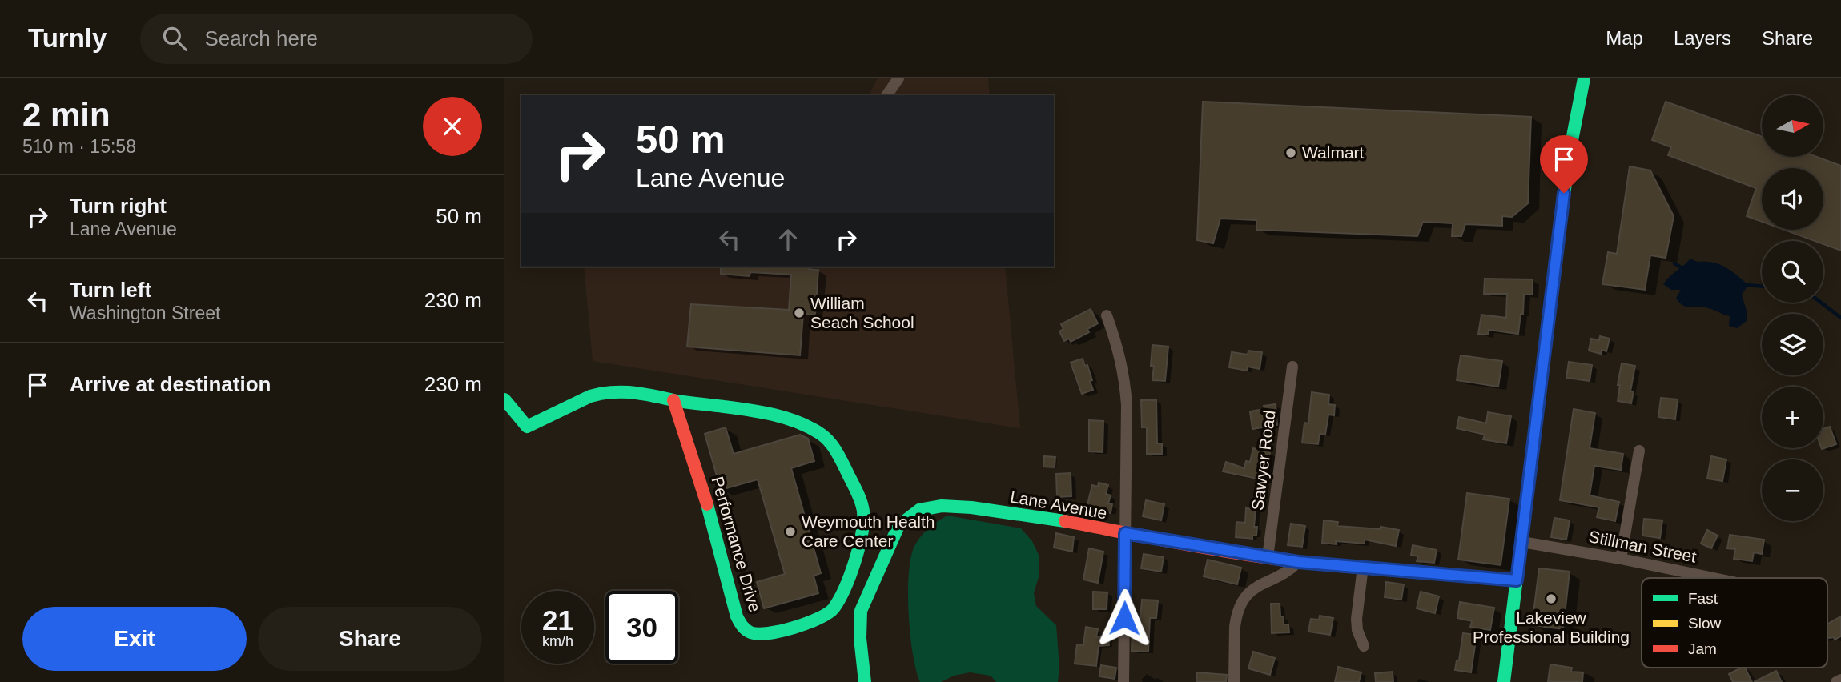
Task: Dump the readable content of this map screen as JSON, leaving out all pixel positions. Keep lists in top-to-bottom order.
{
  "streets": {
    "street": [
      "Sawyer Road",
      "Lane Avenue",
      "Performance Drive",
      "Stillman Street"
    ]
  },
  "crossings": [
    ["Sawyer Road", "Lane Avenue"]
  ],
  "places": [
    "Walmart",
    "William Seach School",
    "Weymouth Health Care Center",
    "Lakeview Professional Building"
  ],
  "legend": ["Fast", "Slow", "Jam"],
  "north": "right",
  "page": {
    "header": "Turnly",
    "search": "Search here",
    "nav": ["Map", "Layers", "Share"],
    "heading": ["2 min", "510 m · 15:58"],
    "map_buttons": ["+", "−"],
    "turn": ["50 m", "Lane Avenue"],
    "list": [
      {
        "name": "Turn right",
        "note": "Lane Avenue",
        "value": "50 m"
      },
      {
        "name": "Turn left",
        "note": "Washington Street",
        "value": "230 m"
      },
      {
        "name": "Arrive at destination",
        "value": "230 m"
      }
    ],
    "speed": "21 km/h",
    "limit": "30",
    "buttons": ["Exit", "Share"]
  }
}
